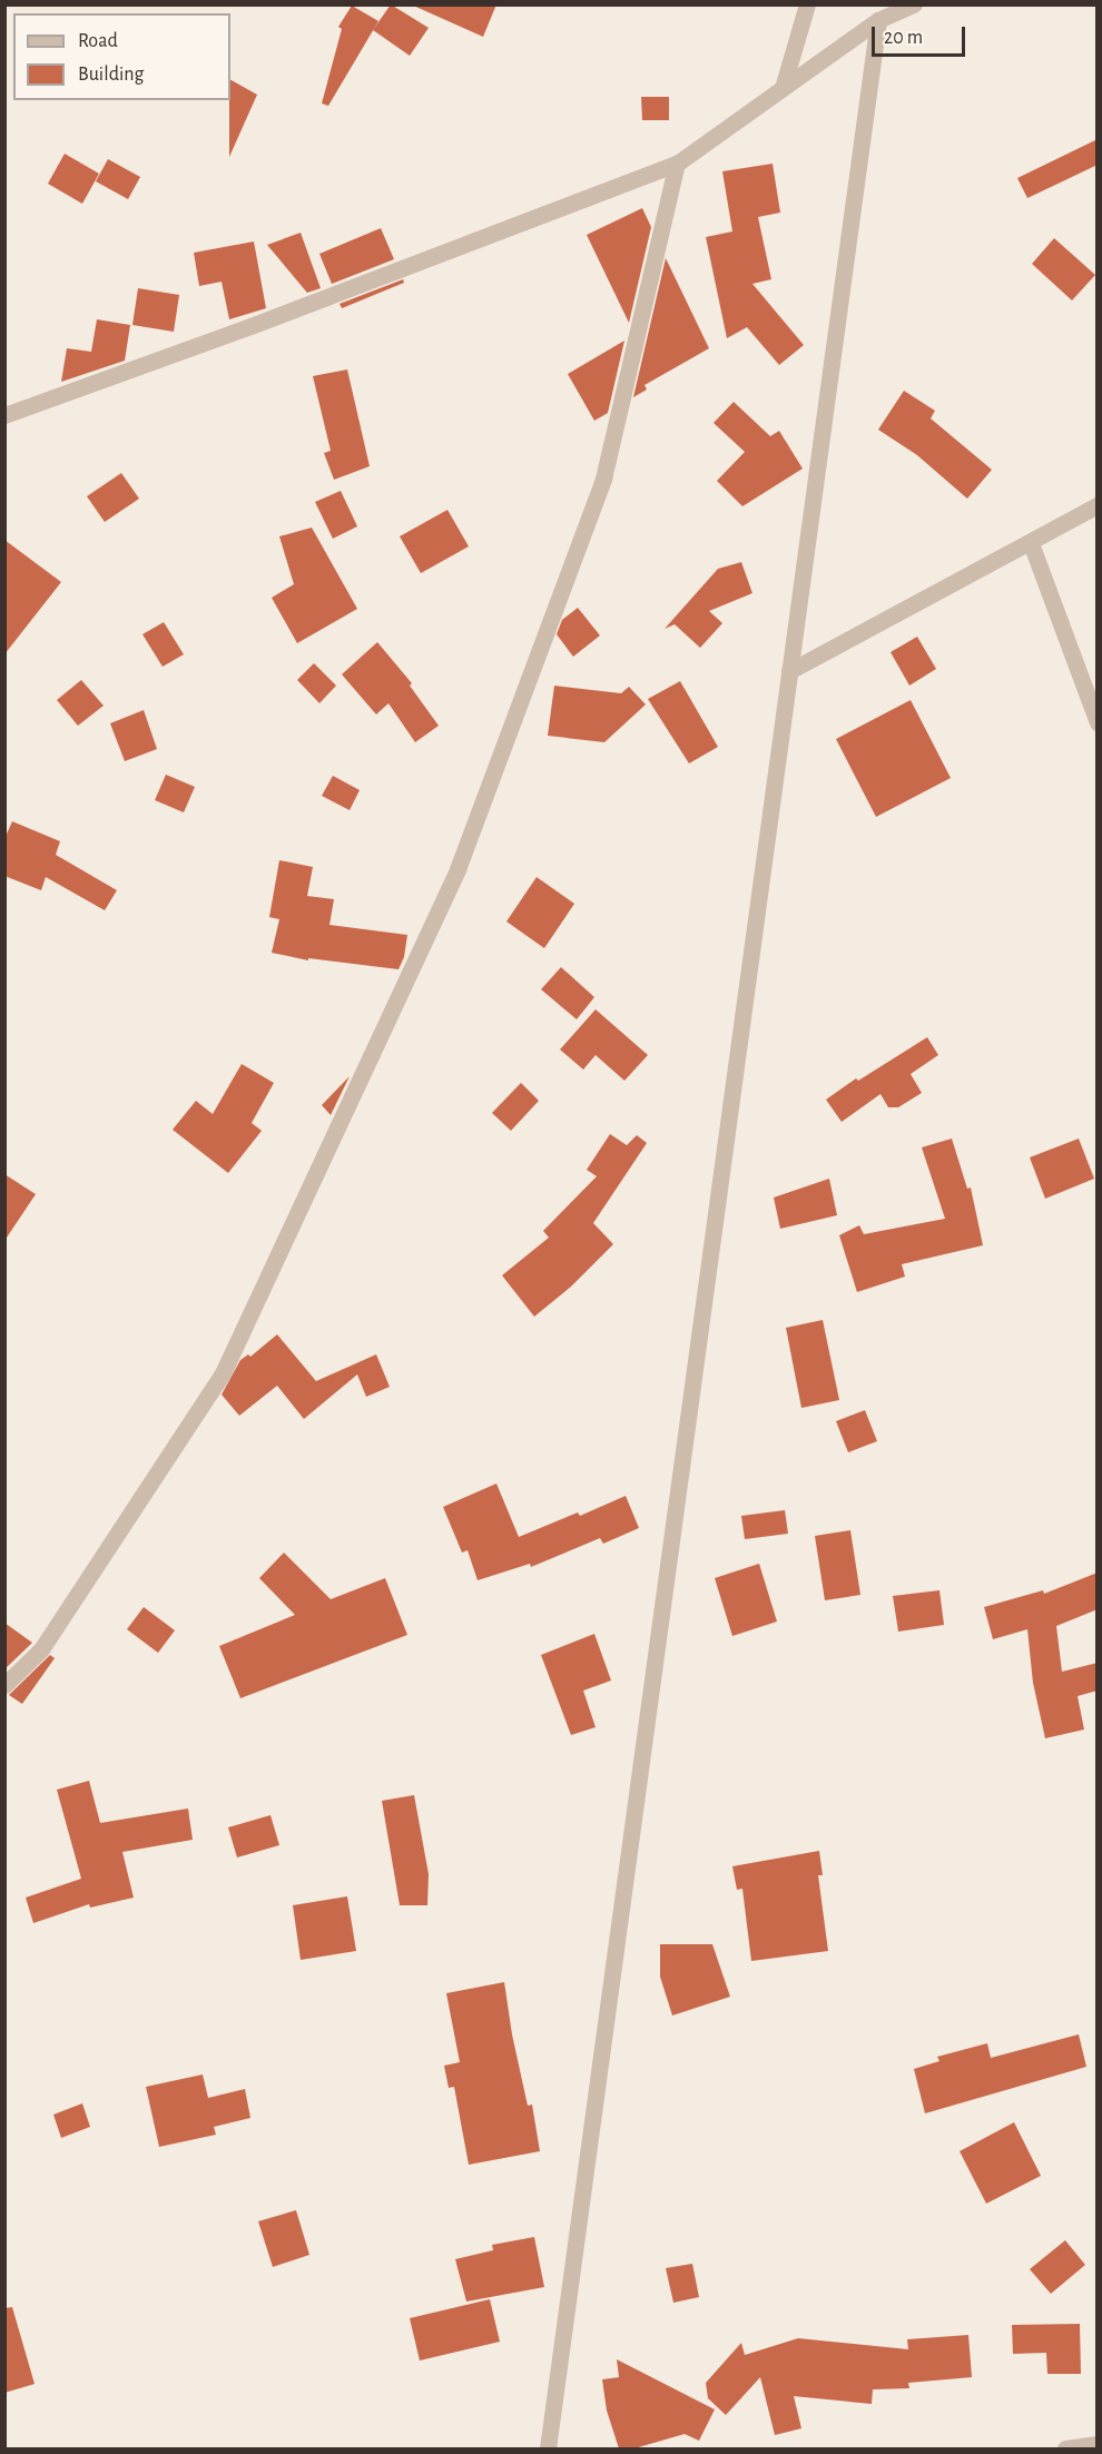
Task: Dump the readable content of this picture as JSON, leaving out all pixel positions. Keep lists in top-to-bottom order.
{
  "legend": ["Road", "Building"],
  "scale_bar": "20 m"
}
